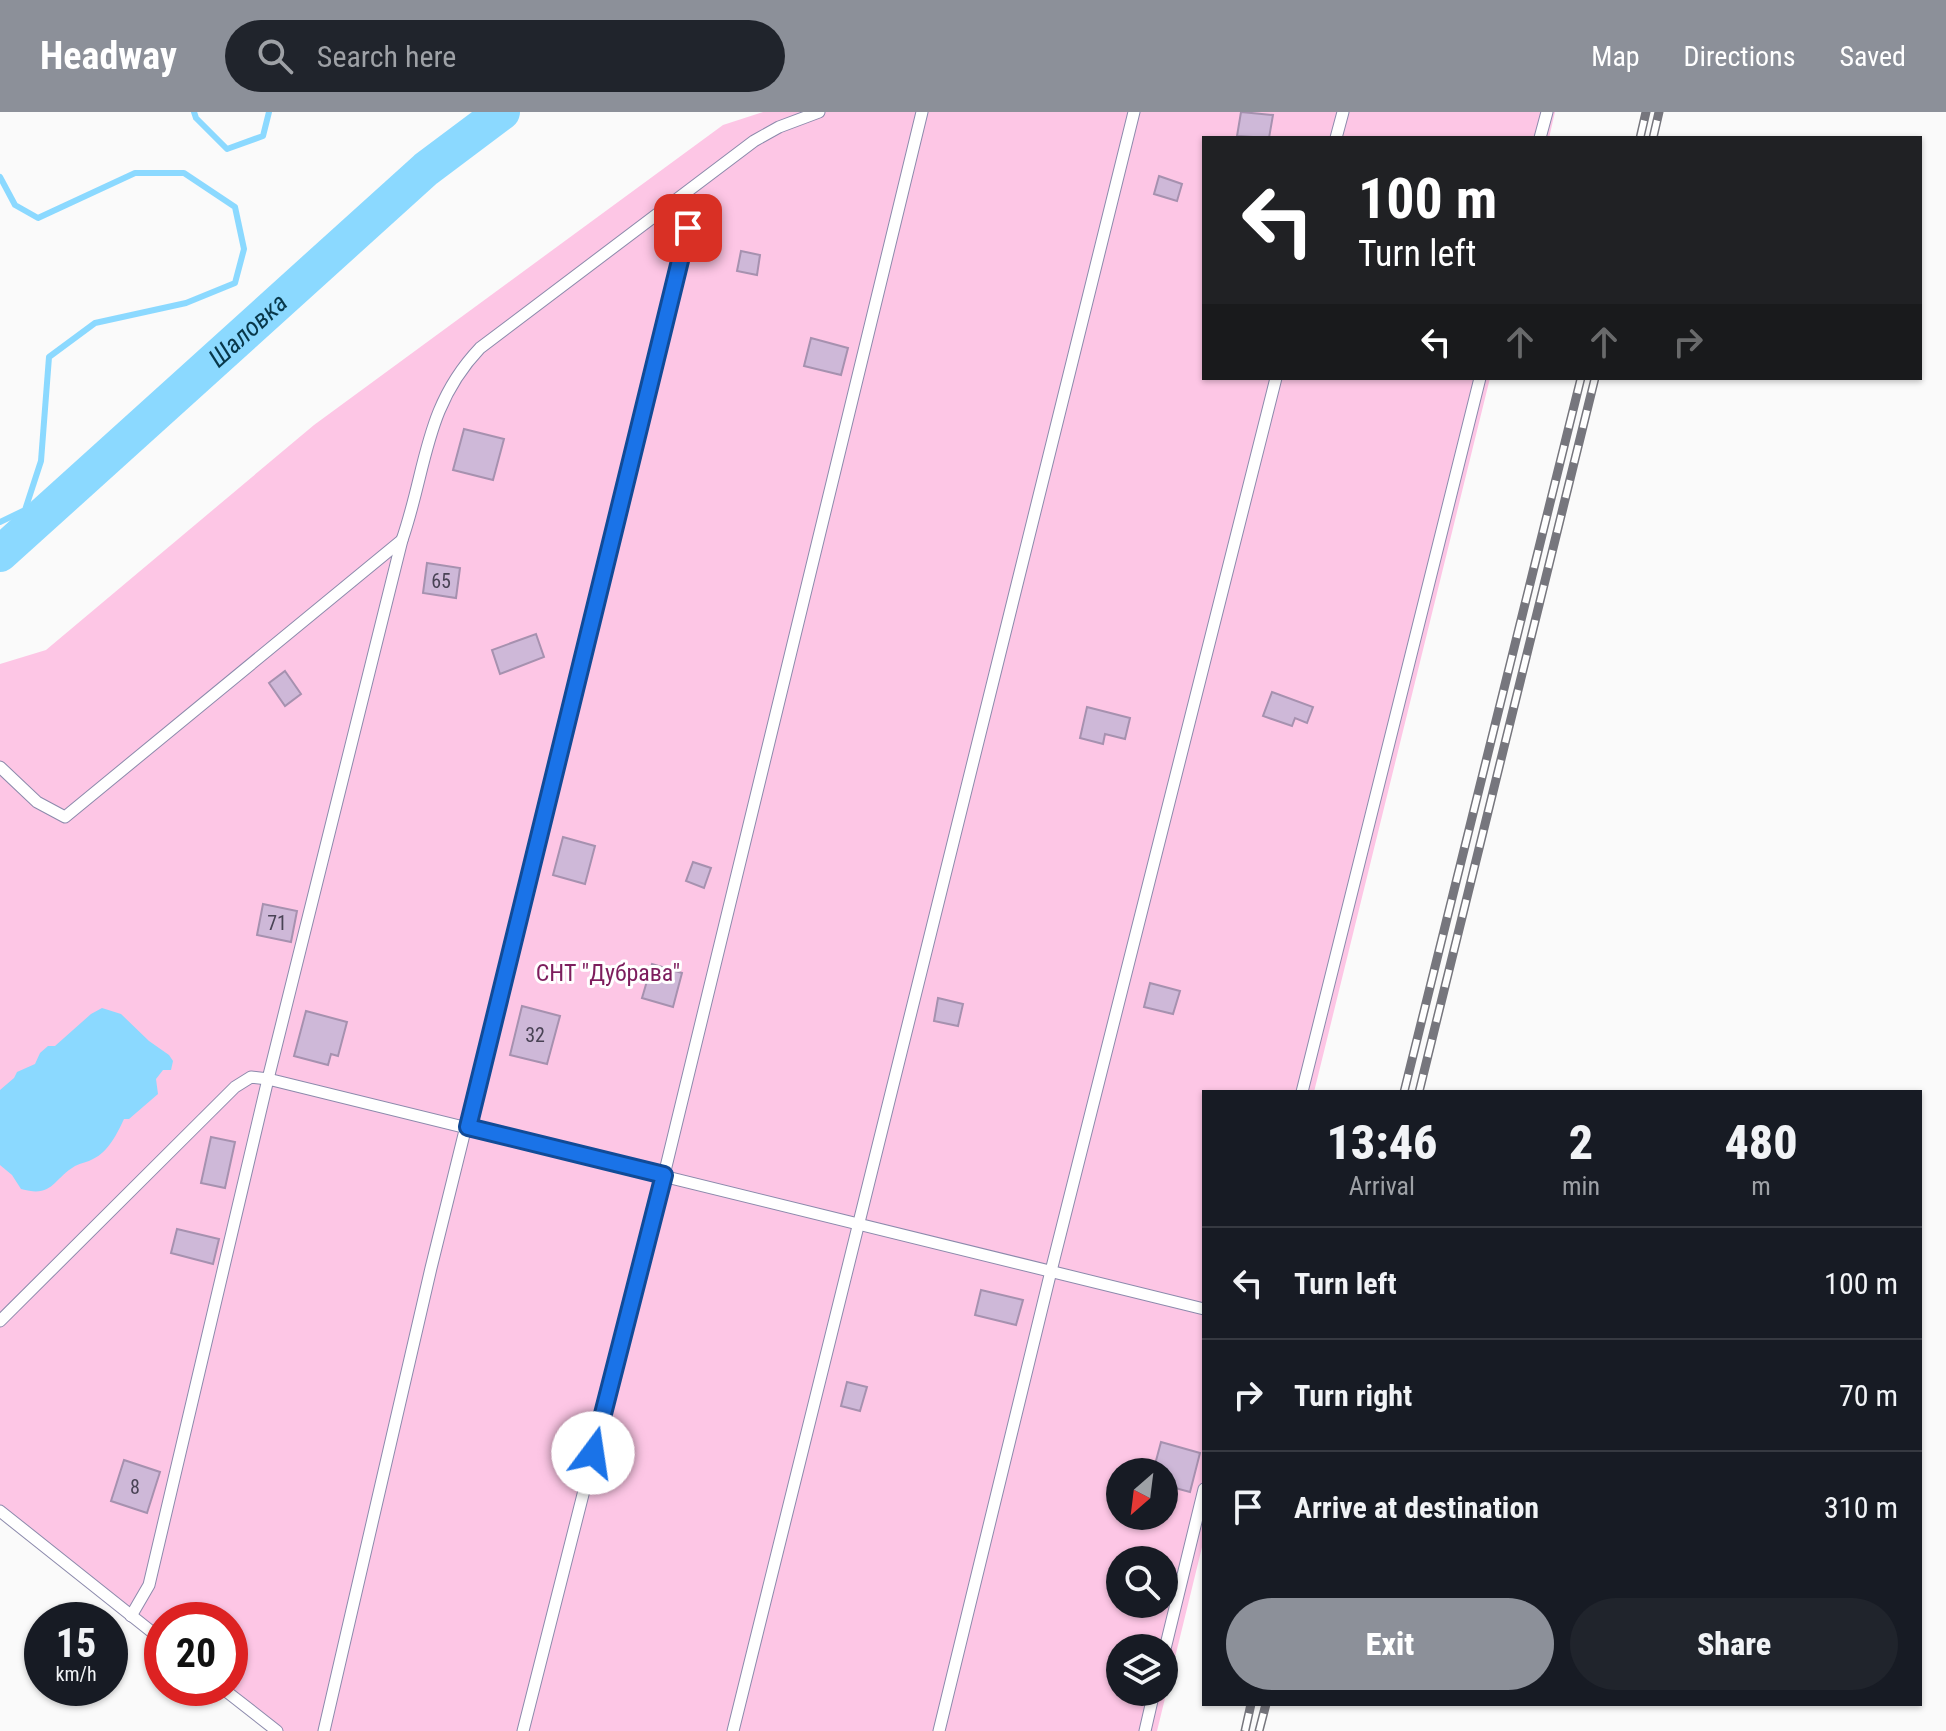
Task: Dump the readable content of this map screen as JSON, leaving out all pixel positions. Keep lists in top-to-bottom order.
{
  "water": ["Шаловка"],
  "parks": ["СНТ \"Дубрава\""],
  "house_numbers": [
    "65",
    "71",
    "32",
    "8"
  ],
  "north": "bottom left",
  "page": {
    "header": "Headway",
    "search": "Search here",
    "nav": ["Map", "Directions", "Saved"],
    "turn": ["100 m", "Turn left"],
    "eta": [
      "13:46",
      "Arrival",
      "2",
      "min",
      "480",
      "m"
    ],
    "list": [
      {
        "name": "Turn left",
        "value": "100 m"
      },
      {
        "name": "Turn right",
        "value": "70 m"
      },
      {
        "name": "Arrive at destination",
        "value": "310 m"
      }
    ],
    "buttons": ["Exit", "Share"],
    "speed": "15 km/h",
    "limit": "20"
  }
}
